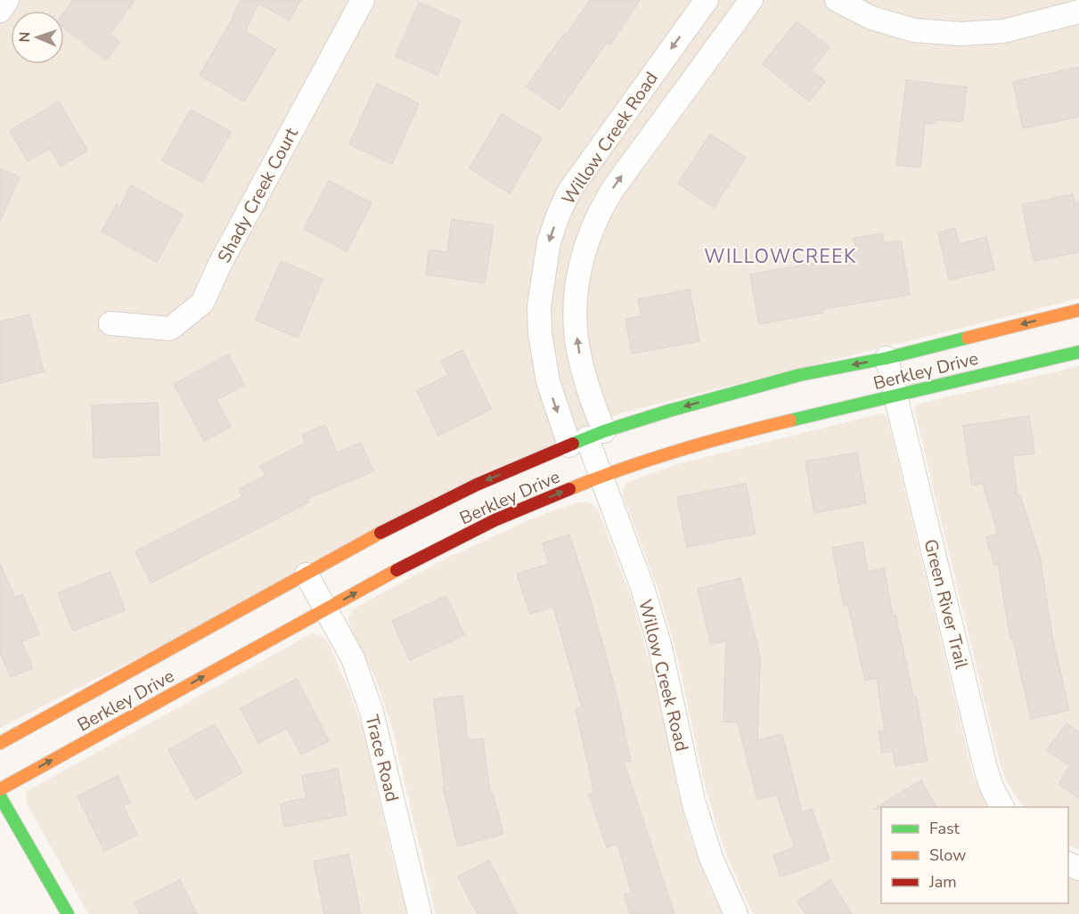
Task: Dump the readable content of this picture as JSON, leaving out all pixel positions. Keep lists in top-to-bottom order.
{
  "streets": {
    "street": [
      "Willow Creek Road",
      "Shady Creek Court",
      "Berkley Drive",
      "Green River Trail",
      "Trace Road"
    ]
  },
  "crossings": [
    ["Willow Creek Road", "Berkley Drive"],
    ["Berkley Drive", "Green River Trail"],
    ["Berkley Drive", "Trace Road"]
  ],
  "districts": ["WILLOWCREEK"],
  "legend": ["Fast", "Slow", "Jam"],
  "north": "left"
}
